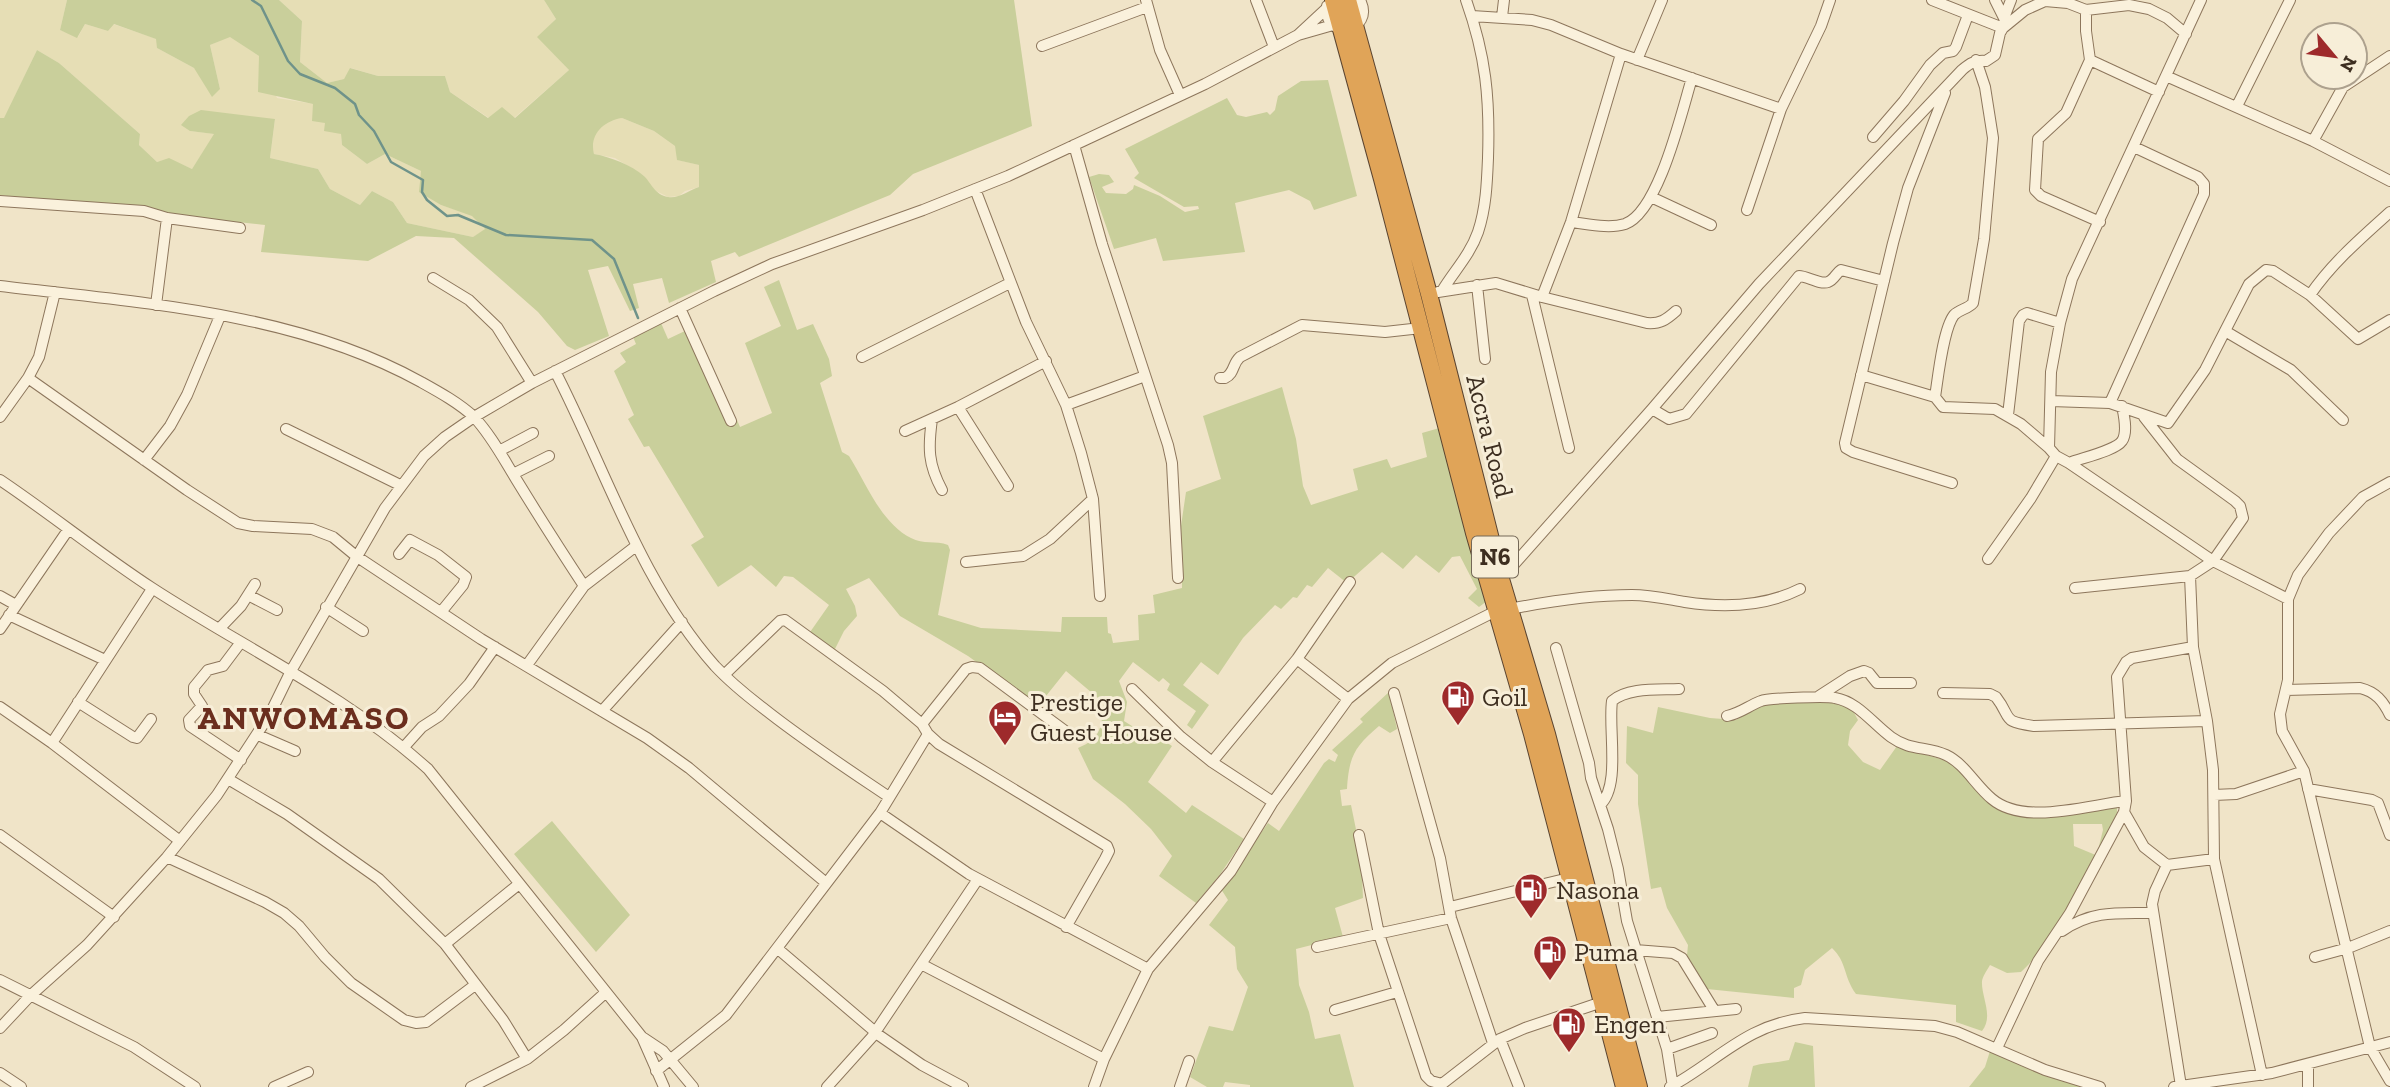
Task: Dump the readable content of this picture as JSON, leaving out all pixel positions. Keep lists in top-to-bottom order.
{
  "streets": {
    "highway": ["Accra Road", "N6"]
  },
  "districts": ["ANWOMASO"],
  "places": {
    "fuel station": [
      "Goil",
      "Nasona",
      "Puma",
      "Engen"
    ],
    "hotel": ["Prestige Guest House"]
  },
  "north": "bottom right"
}
